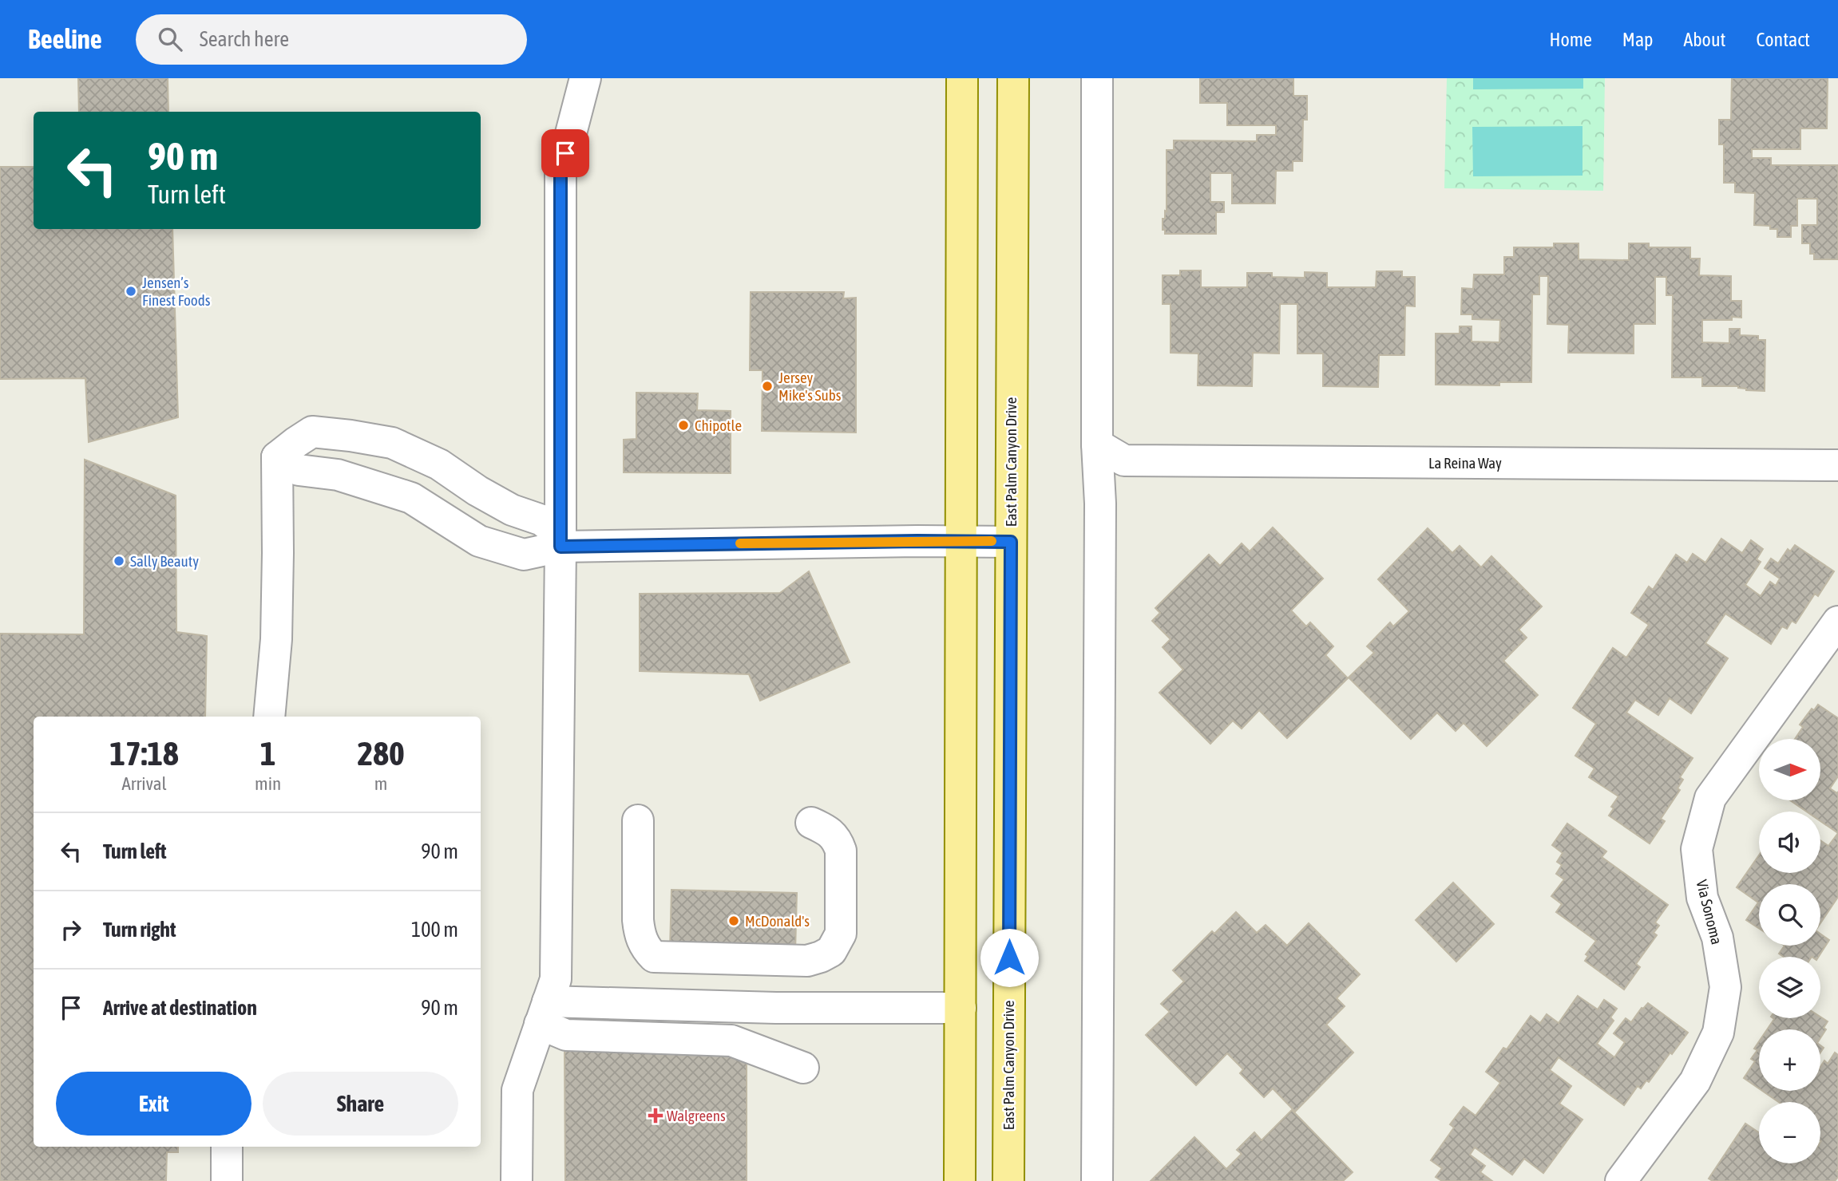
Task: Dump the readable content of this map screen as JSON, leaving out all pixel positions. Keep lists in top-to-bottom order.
{
  "streets": {
    "main road": ["East Palm Canyon Drive"],
    "street": ["La Reina Way", "Via Sonoma"]
  },
  "places": {
    "other": [
      "Jensen’s Finest Foods",
      "Jersey Mike's Subs",
      "Chipotle",
      "Sally Beauty",
      "McDonald's"
    ],
    "health": ["Walgreens"]
  },
  "north": "right",
  "page": {
    "header": "Beeline",
    "search": "Search here",
    "nav": [
      "Home",
      "Map",
      "About",
      "Contact"
    ],
    "turn": ["90 m", "Turn left"],
    "eta": [
      "17:18",
      "Arrival",
      "1",
      "min",
      "280",
      "m"
    ],
    "map_buttons": ["+", "−"],
    "list": [
      {
        "name": "Turn left",
        "value": "90 m"
      },
      {
        "name": "Turn right",
        "value": "100 m"
      },
      {
        "name": "Arrive at destination",
        "value": "90 m"
      }
    ],
    "buttons": ["Exit", "Share"]
  }
}
